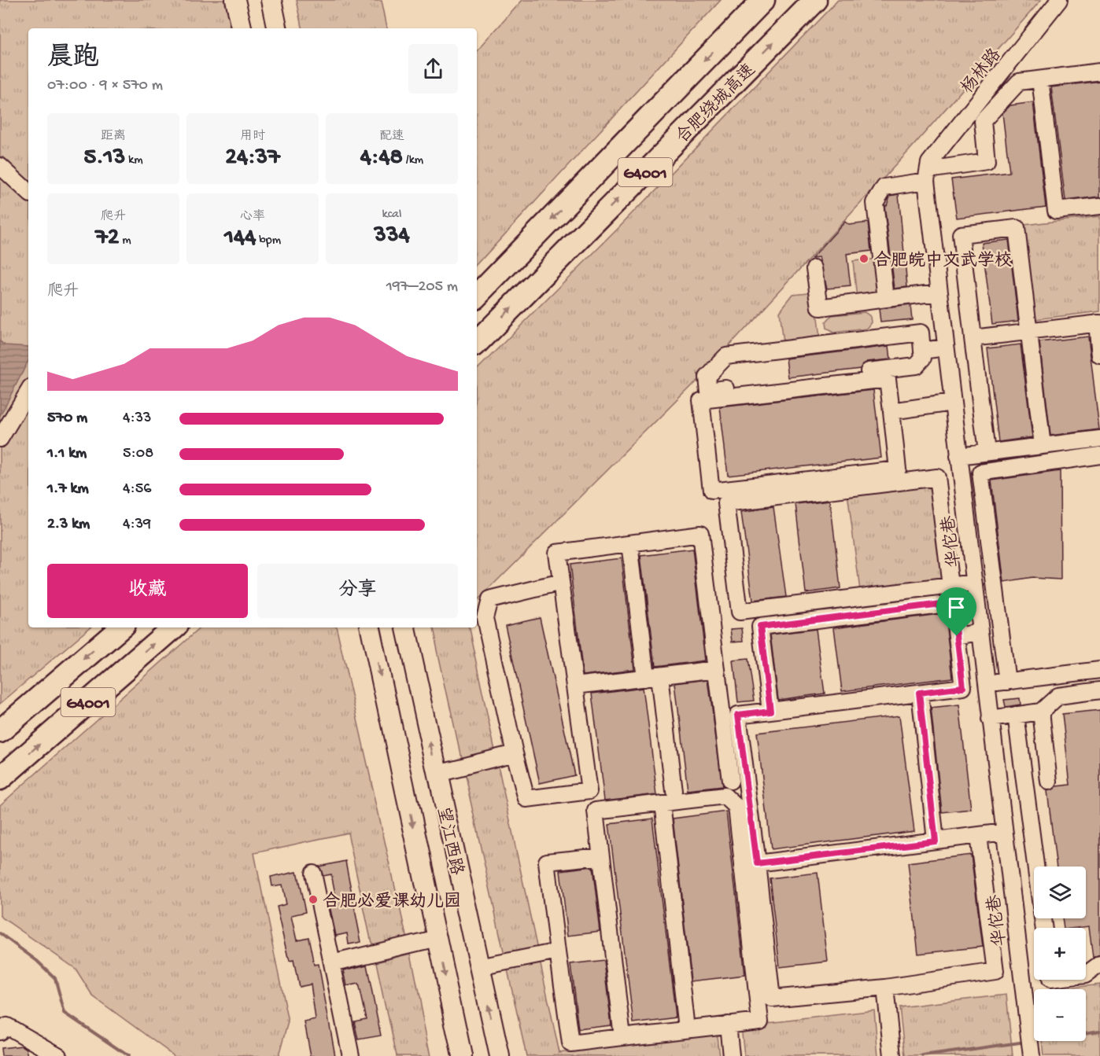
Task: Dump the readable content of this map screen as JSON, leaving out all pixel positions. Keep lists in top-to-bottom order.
{
  "streets": {
    "highway": ["合肥绕城高速", "G4001"],
    "main road": ["望江西路"],
    "street": ["杨林路", "华佗巷"]
  },
  "crossings": [
    ["杨林路", "华佗巷"]
  ],
  "places": ["合肥皖中文武学校", "合肥必爱课幼儿园"],
  "page": {
    "heading": ["晨跑", "07:00 · 9 × 570 m"],
    "stats": [
      ["距离", "5.13 km"],
      ["用时", "24:37"],
      ["配速", "4:48 /km"],
      ["爬升", "72 m"],
      ["心率", "144 bpm"],
      ["kcal", "334"]
    ],
    "chart": ["爬升", "197–205 m"],
    "list": [
      {
        "name": "570 m",
        "note": "4:33"
      },
      {
        "name": "1.1 km",
        "note": "5:08"
      },
      {
        "name": "1.7 km",
        "note": "4:56"
      },
      {
        "name": "2.3 km",
        "note": "4:39"
      }
    ],
    "buttons": ["收藏", "分享"],
    "map_buttons": ["+", "−"]
  }
}
